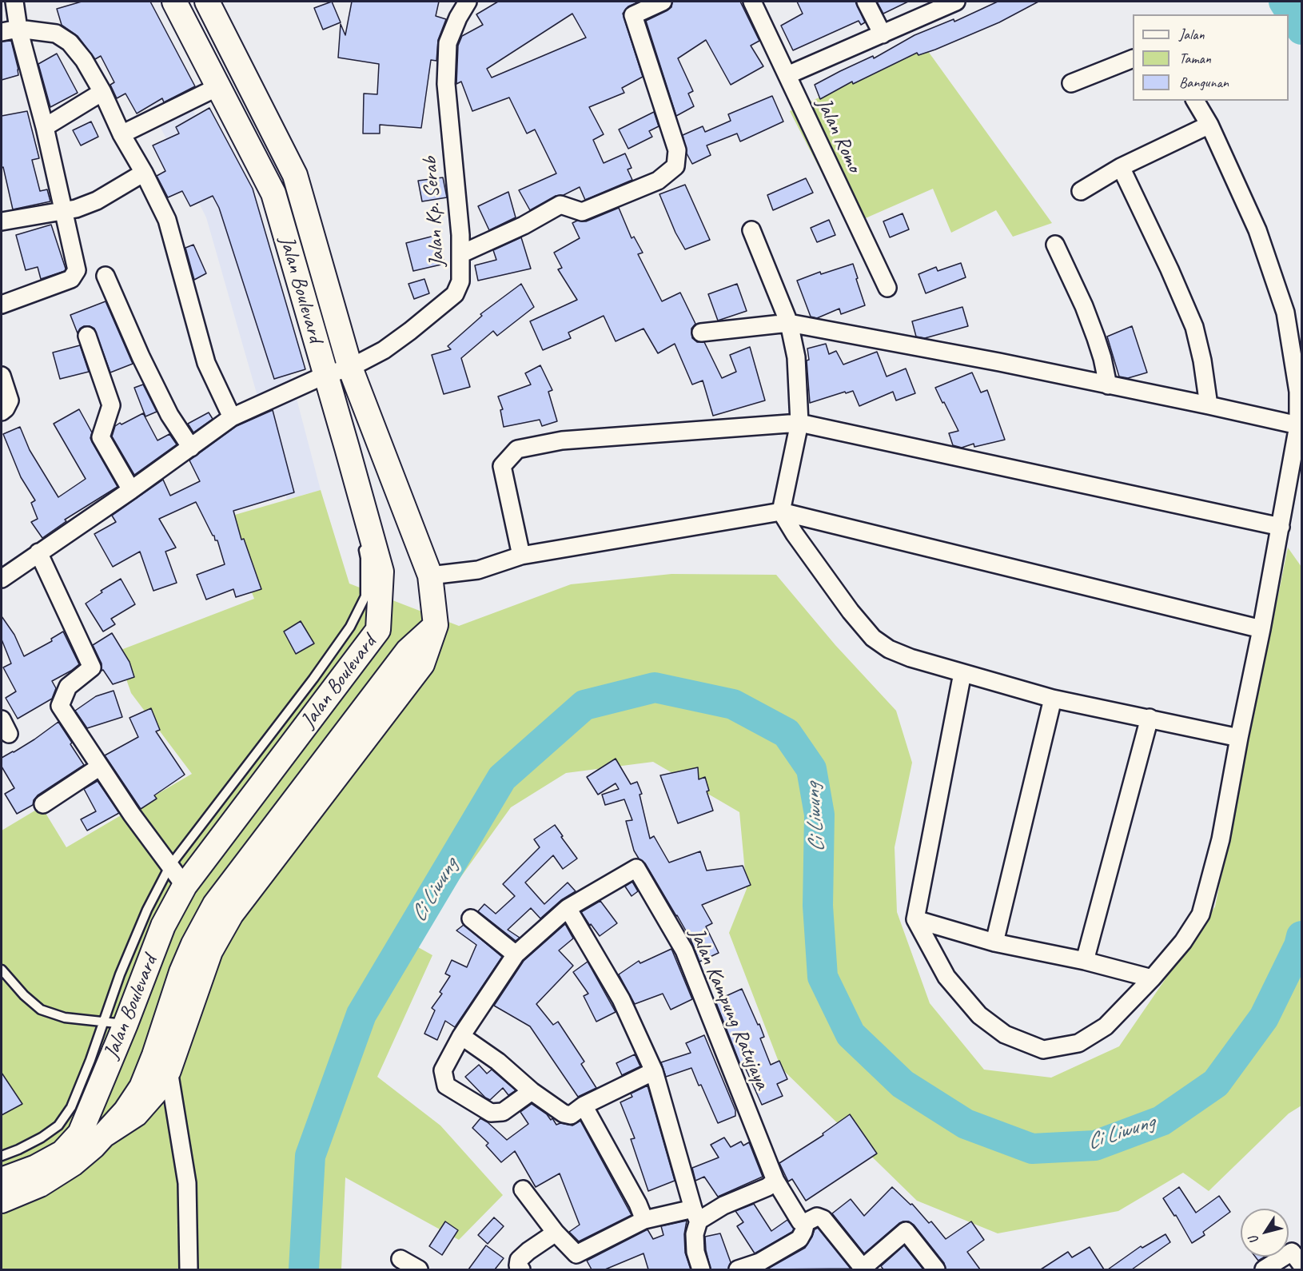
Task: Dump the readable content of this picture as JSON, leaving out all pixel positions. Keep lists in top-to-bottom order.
{
  "streets": {
    "main road": ["Jalan Boulevard"],
    "street": ["Jalan Romo", "Jalan Kp. Serab", "Jalan Kampung Ratujaya"]
  },
  "crossings": [
    ["Jalan Kp. Serab", "Jalan Boulevard"]
  ],
  "water": ["Ci Liwung"],
  "legend": ["Jalan", "Taman", "Bangunan"],
  "north": "bottom left"
}
